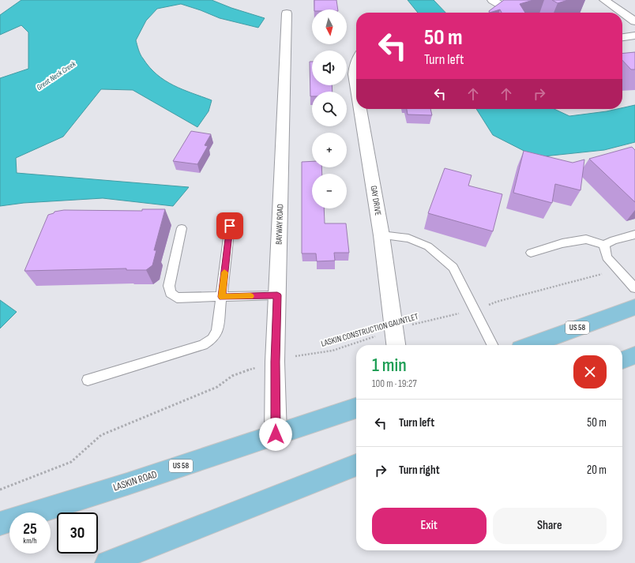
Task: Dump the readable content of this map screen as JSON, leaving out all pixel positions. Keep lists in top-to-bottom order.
{
  "streets": {
    "main road": ["US 58", "LASKIN ROAD"],
    "street": ["GAY DRIVE", "BAYWAY ROAD"],
    "path": ["LASKIN CONSTRUCTION GAUNTLET"]
  },
  "crossings": [
    ["GAY DRIVE", "LASKIN CONSTRUCTION GAUNTLET"],
    ["BAYWAY ROAD", "LASKIN CONSTRUCTION GAUNTLET"],
    ["BAYWAY ROAD", "LASKIN ROAD"]
  ],
  "water": ["Great Neck Creek"],
  "north": "bottom",
  "page": {
    "map_buttons": ["+", "−"],
    "turn": ["50 m", "Turn left"],
    "heading": ["1 min", "100 m · 19:27"],
    "list": [
      {
        "name": "Turn left",
        "value": "50 m"
      },
      {
        "name": "Turn right",
        "value": "20 m"
      }
    ],
    "buttons": ["Exit", "Share"],
    "speed": "25 km/h",
    "limit": "30"
  }
}
